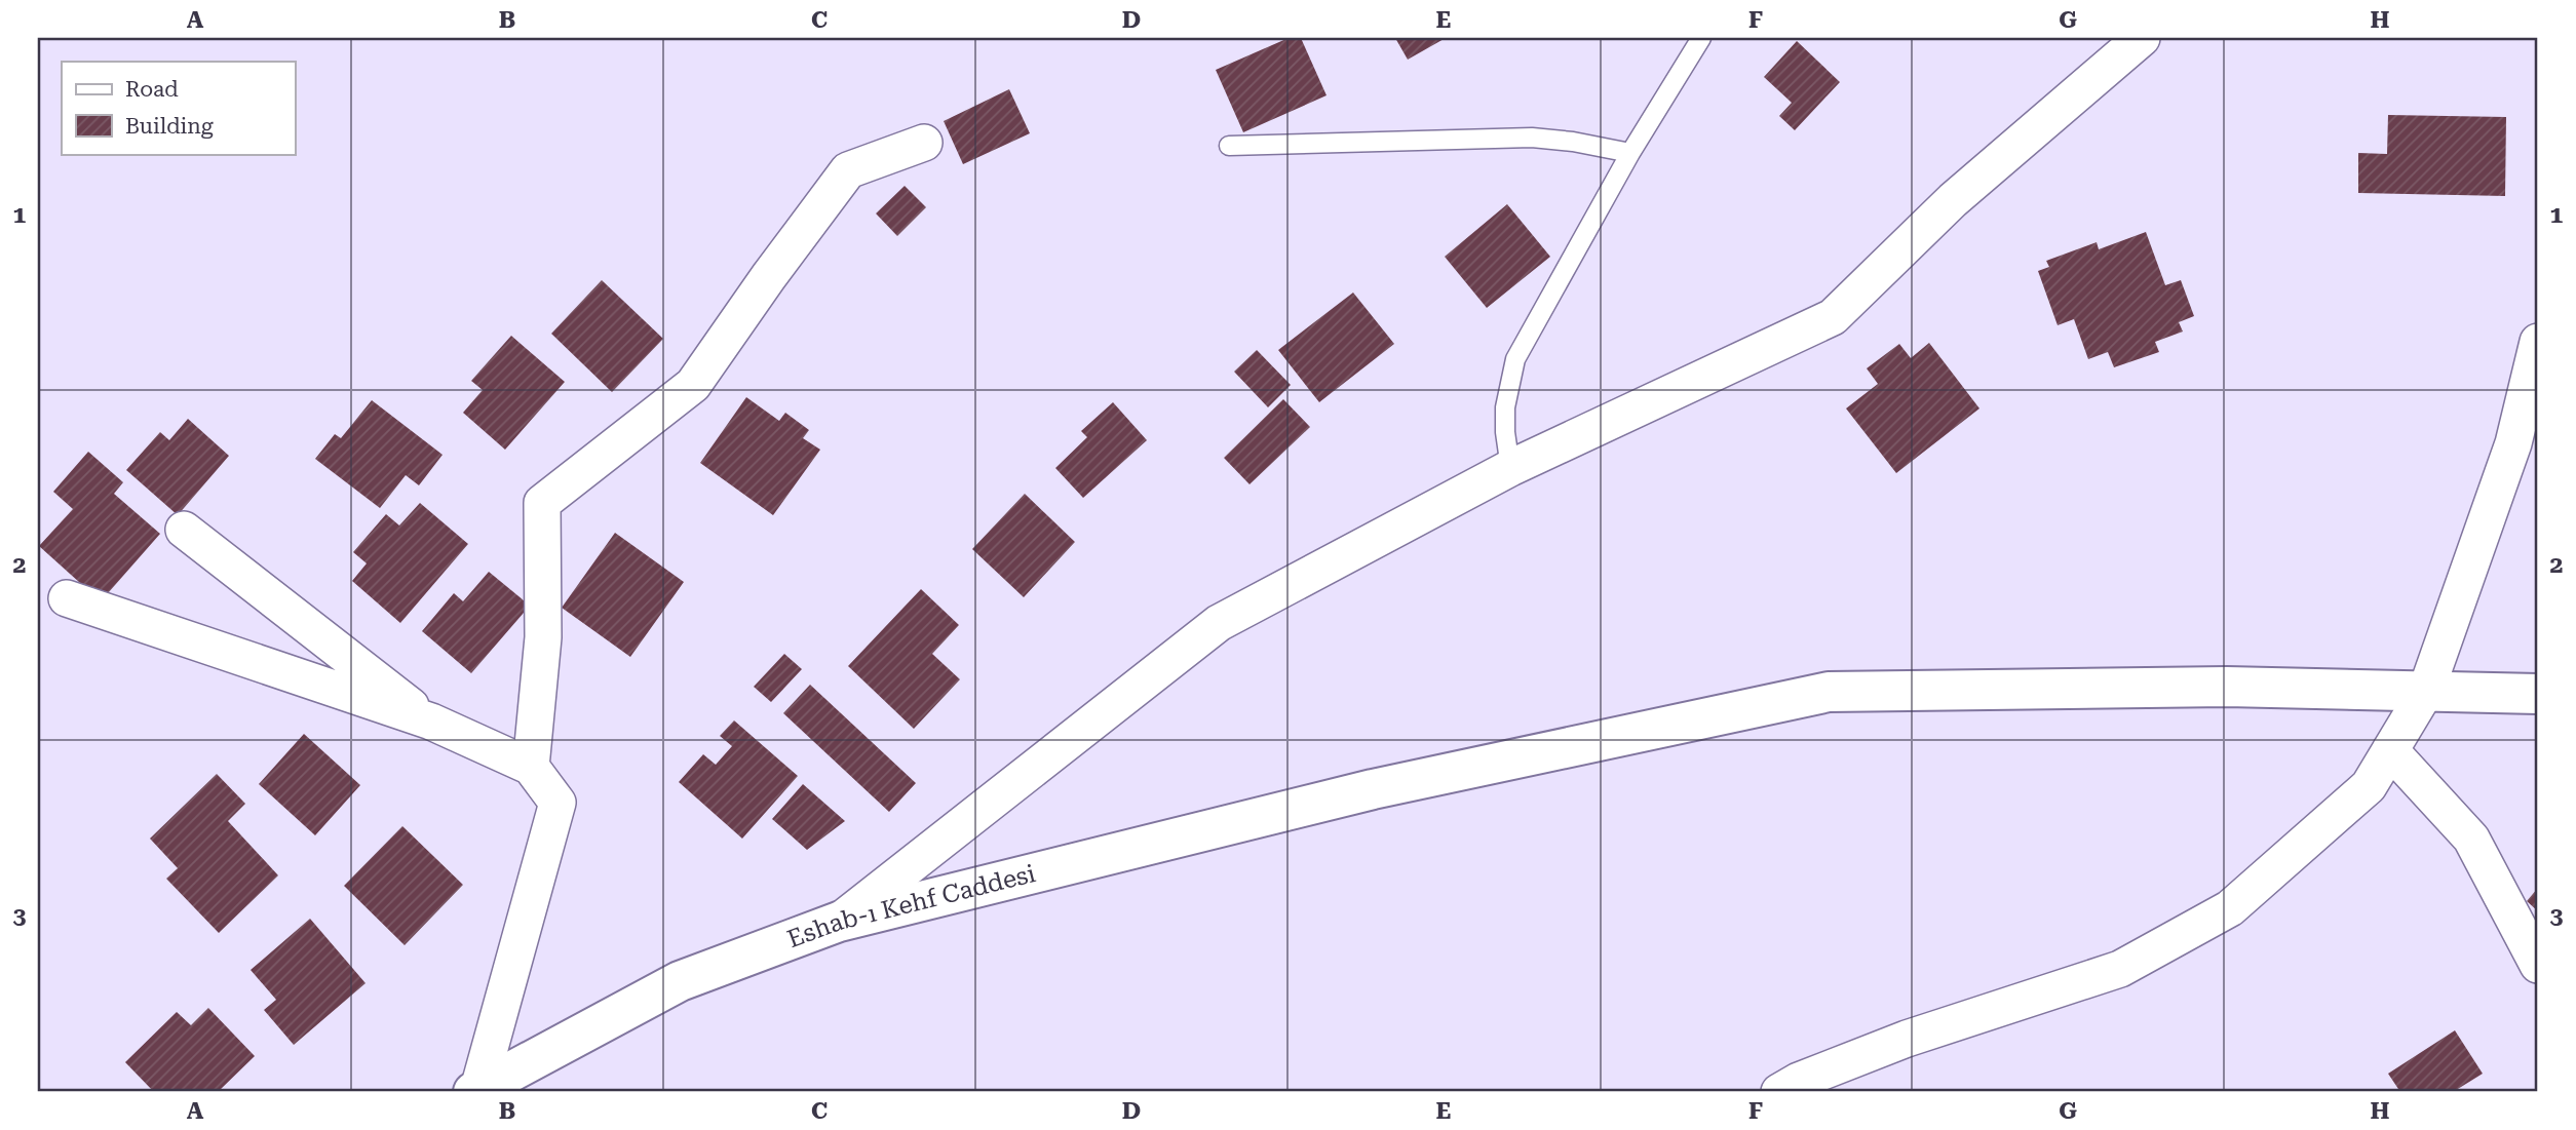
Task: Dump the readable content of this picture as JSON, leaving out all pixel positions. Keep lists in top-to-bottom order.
{
  "streets": {
    "street": ["Eshab-ı Kehf Caddesi"]
  },
  "legend": ["Road", "Building"],
  "grid": {
    "columns": [
      "A",
      "B",
      "C",
      "D",
      "E",
      "F",
      "G",
      "H"
    ],
    "rows": ["1", "2", "3"]
  }
}
